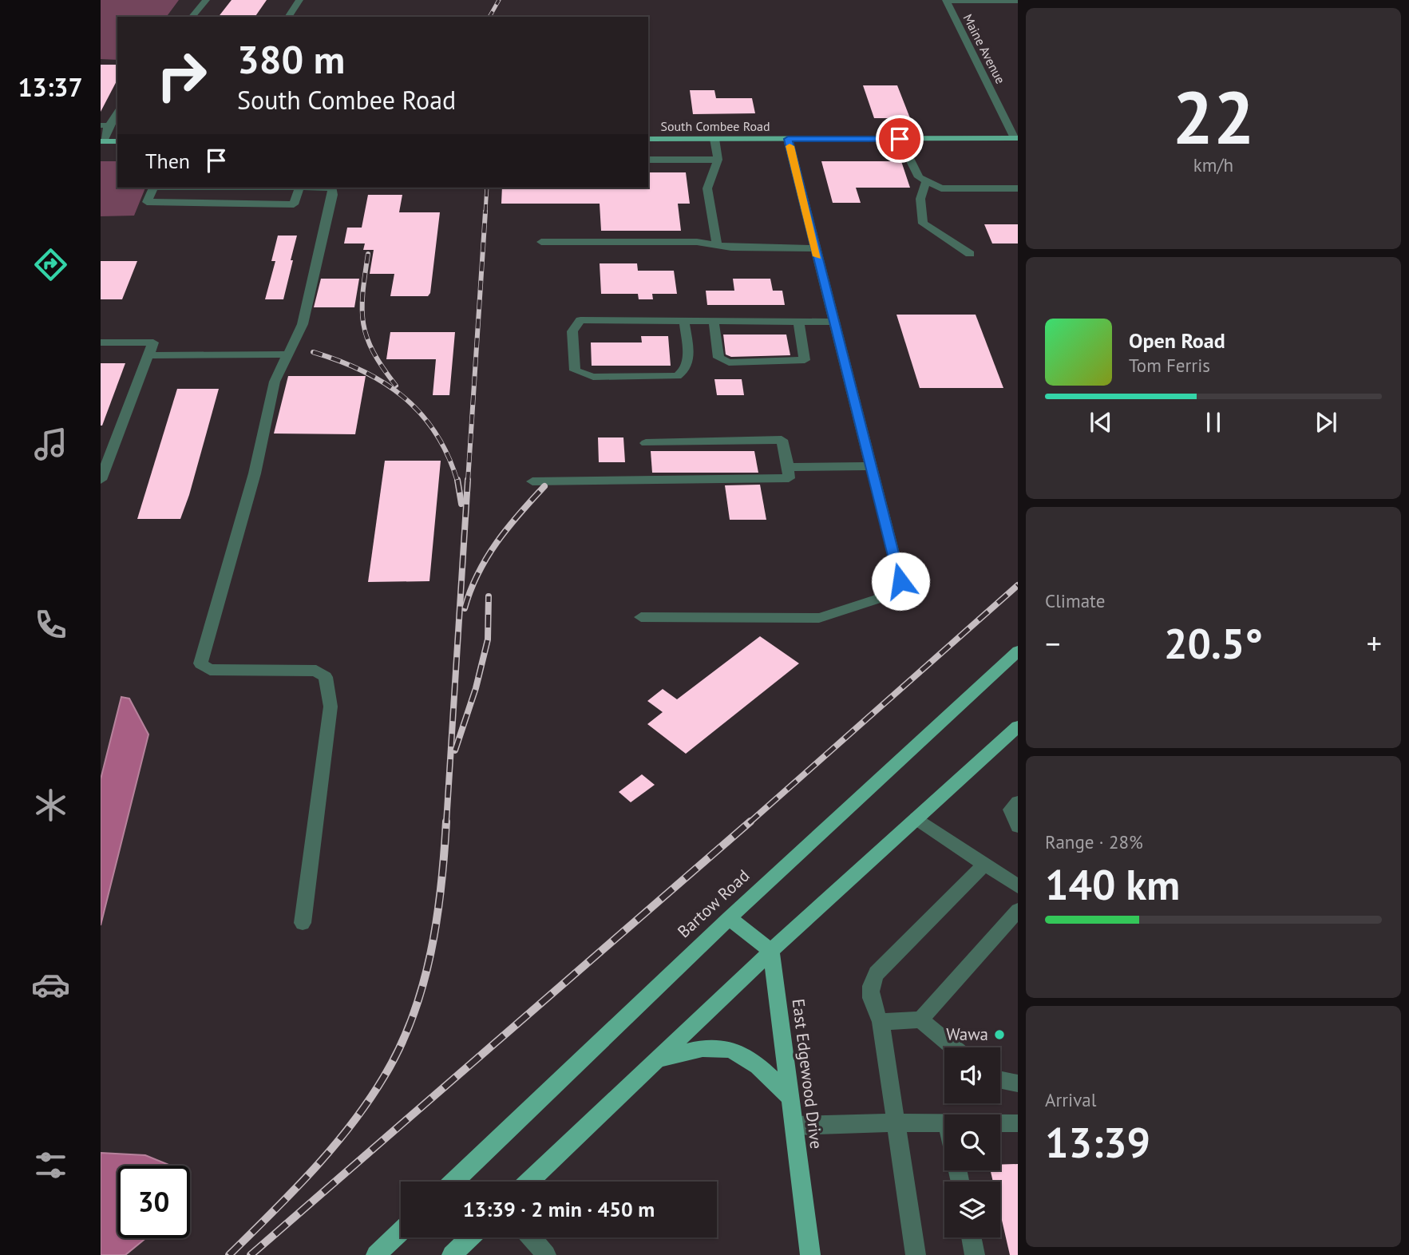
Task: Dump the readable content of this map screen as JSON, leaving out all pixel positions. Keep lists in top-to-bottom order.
{
  "streets": {
    "main road": ["South Combee Road", "Bartow Road", "East Edgewood Drive"],
    "street": ["Maine Avenue"]
  },
  "crossings": [
    ["Maine Avenue", "South Combee Road"]
  ],
  "places": ["Wawa"],
  "page": {
    "tabs": "13:37",
    "tile": [
      ["22", "km/h"],
      "Climate",
      ["Range · 28%", "140 km"],
      ["Arrival", "13:39"]
    ],
    "turn": ["380 m", "South Combee Road"],
    "then": "Then",
    "song": ["Open Road", "Tom Ferris"],
    "heat": ["−", "20.5°", "+"],
    "limit": "30",
    "trip": "13:39 · 2 min · 450 m"
  }
}
